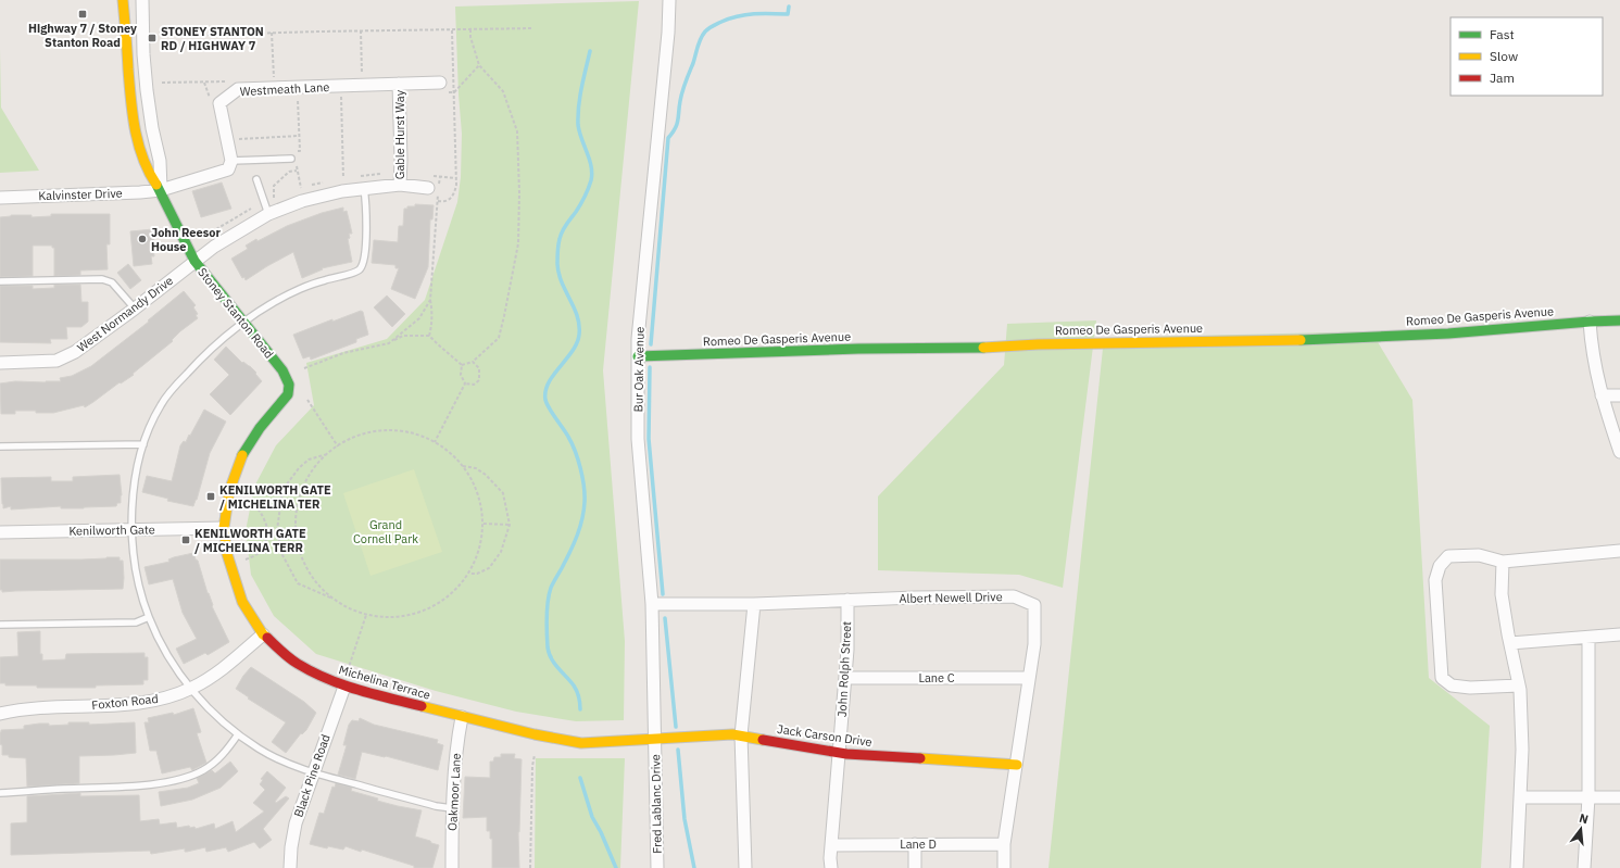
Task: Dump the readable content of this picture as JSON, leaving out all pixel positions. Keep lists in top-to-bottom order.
{
  "streets": {
    "street": [
      "Westmeath Lane",
      "Gable Hurst Way",
      "Kalvinster Drive",
      "Stoney Stanton Road",
      "West Normandy Drive",
      "Romeo De Gasperis Avenue",
      "Bur Oak Avenue",
      "Kenilworth Gate",
      "Albert Newell Drive",
      "John Rolph Street",
      "Lane C",
      "Michelina Terrace",
      "Foxton Road",
      "Jack Carson Drive",
      "Black Pine Road",
      "Oakmoor Lane",
      "Fred Lablanc Drive",
      "Lane D"
    ]
  },
  "crossings": [
    ["Westmeath Lane", "Gable Hurst Way"],
    ["Gable Hurst Way", "West Normandy Drive"],
    ["Kalvinster Drive", "Stoney Stanton Road"],
    ["Stoney Stanton Road", "West Normandy Drive"],
    ["Stoney Stanton Road", "Michelina Terrace"],
    ["Romeo De Gasperis Avenue", "Bur Oak Avenue"],
    ["Bur Oak Avenue", "Albert Newell Drive"],
    ["Bur Oak Avenue", "Michelina Terrace"],
    ["Bur Oak Avenue", "Jack Carson Drive"],
    ["Bur Oak Avenue", "Fred Lablanc Drive"],
    ["Kenilworth Gate", "Michelina Terrace"],
    ["Albert Newell Drive", "John Rolph Street"],
    ["Albert Newell Drive", "Lane C"],
    ["Albert Newell Drive", "Jack Carson Drive"],
    ["Albert Newell Drive", "Lane D"],
    ["John Rolph Street", "Lane C"],
    ["John Rolph Street", "Jack Carson Drive"],
    ["John Rolph Street", "Lane D"],
    ["Michelina Terrace", "Foxton Road"],
    ["Michelina Terrace", "Jack Carson Drive"],
    ["Michelina Terrace", "Black Pine Road"],
    ["Michelina Terrace", "Oakmoor Lane"],
    ["Michelina Terrace", "Fred Lablanc Drive"],
    ["Jack Carson Drive", "Fred Lablanc Drive"]
  ],
  "parks": ["Grand Cornell Park"],
  "places": {
    "transit": [
      "Highway 7 / Stoney Stanton Road",
      "STONEY STANTON RD / HIGHWAY 7",
      "KENILWORTH GATE / MICHELINA TER",
      "KENILWORTH GATE / MICHELINA TERR"
    ],
    "other": ["John Reesor House"]
  },
  "legend": ["Fast", "Slow", "Jam"],
  "north": "top"
}
